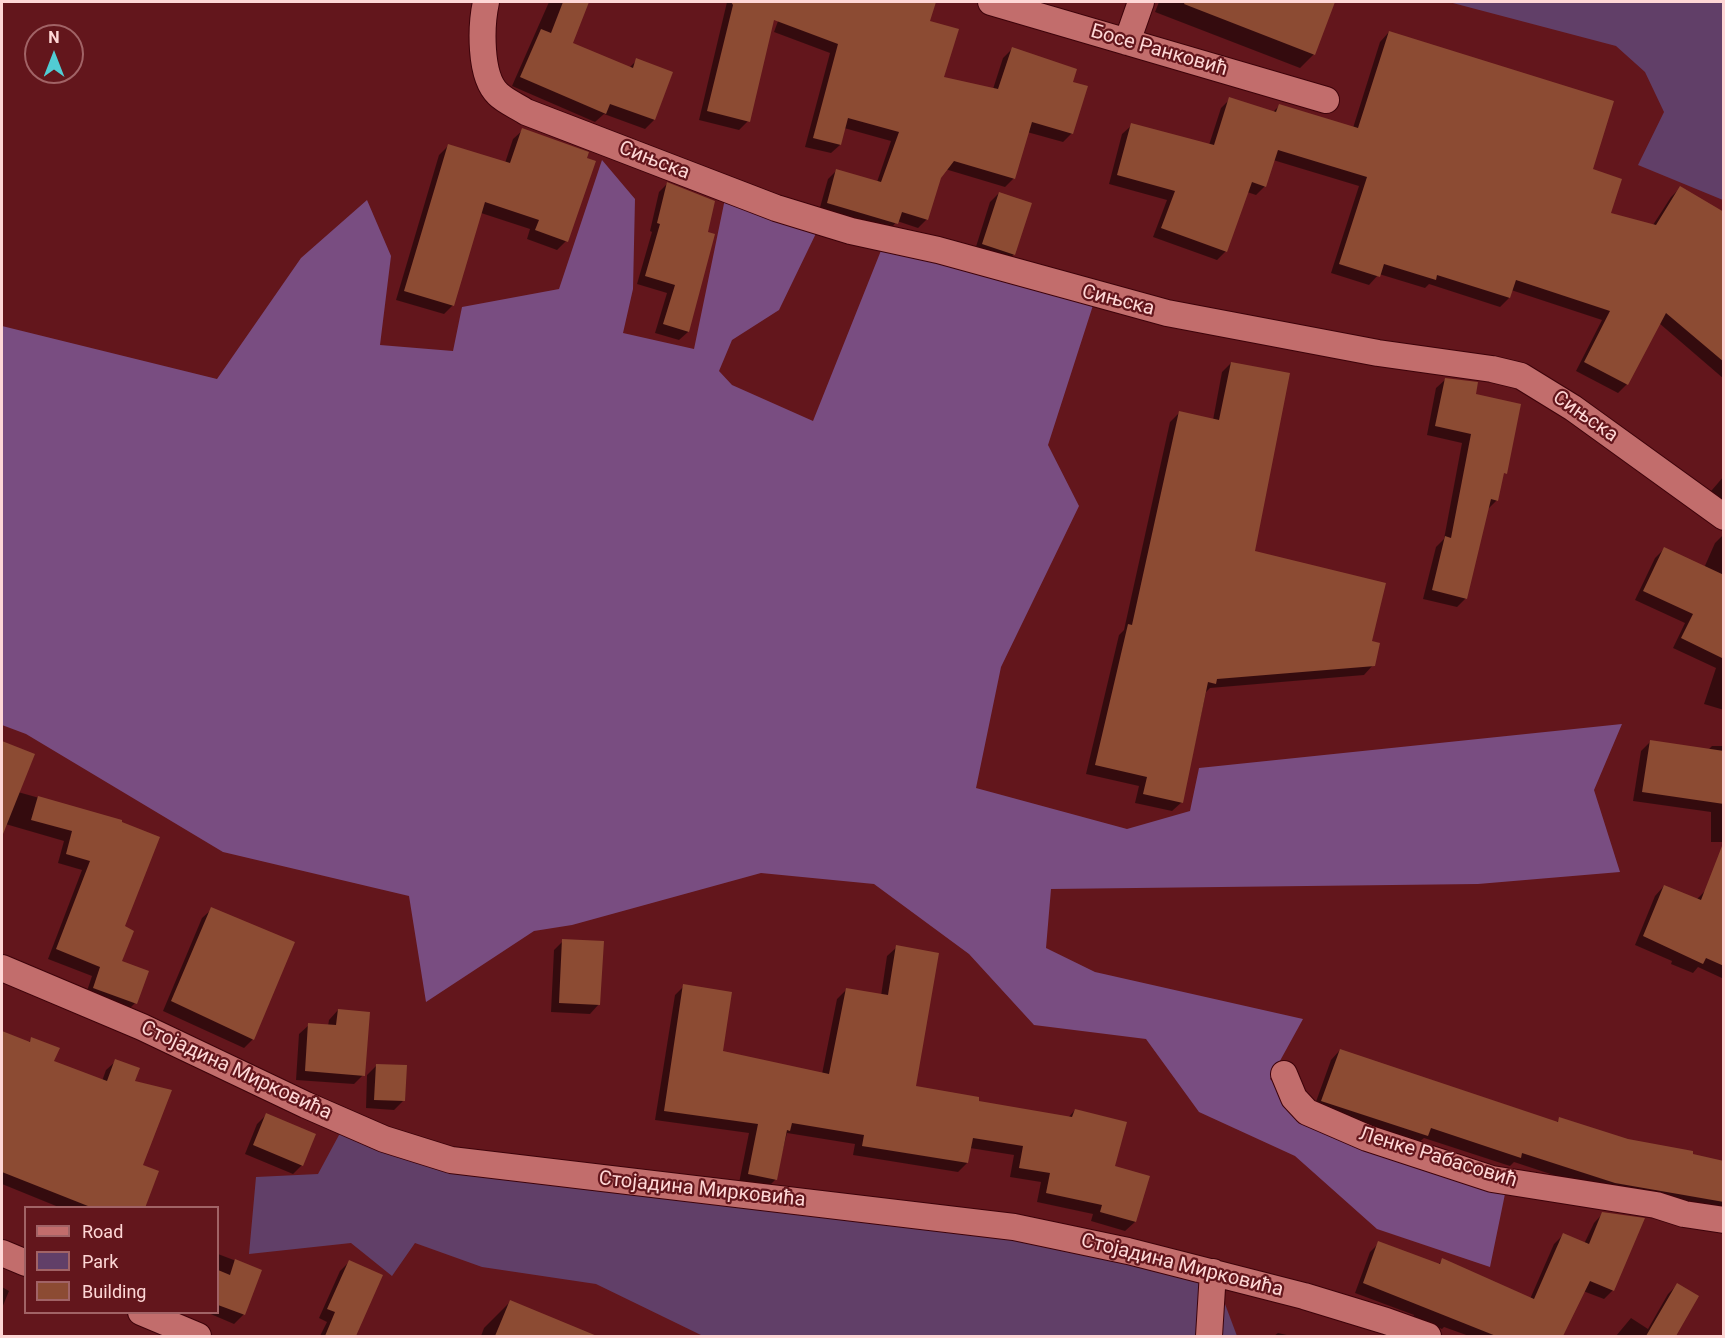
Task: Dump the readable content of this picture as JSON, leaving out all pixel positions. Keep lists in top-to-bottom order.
{
  "streets": {
    "street": [
      "Босе Ранковић",
      "Сињска",
      "Стојадина Мирковића",
      "Ленке Рабасовић"
    ]
  },
  "legend": ["Road", "Park", "Building"],
  "north": "top"
}
